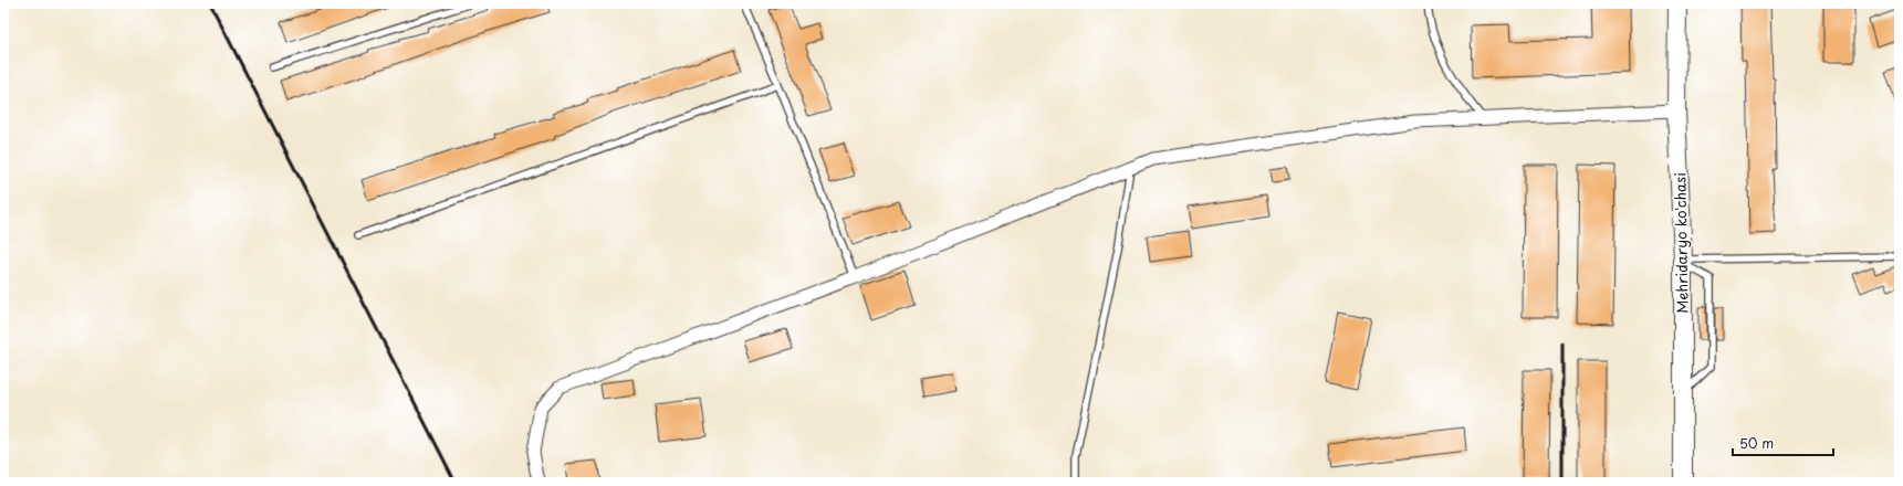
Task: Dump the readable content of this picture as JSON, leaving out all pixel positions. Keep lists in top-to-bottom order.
{
  "streets": {
    "main road": ["Мehridaryo ko'chasi"]
  },
  "scale_bar": "50 m"
}
